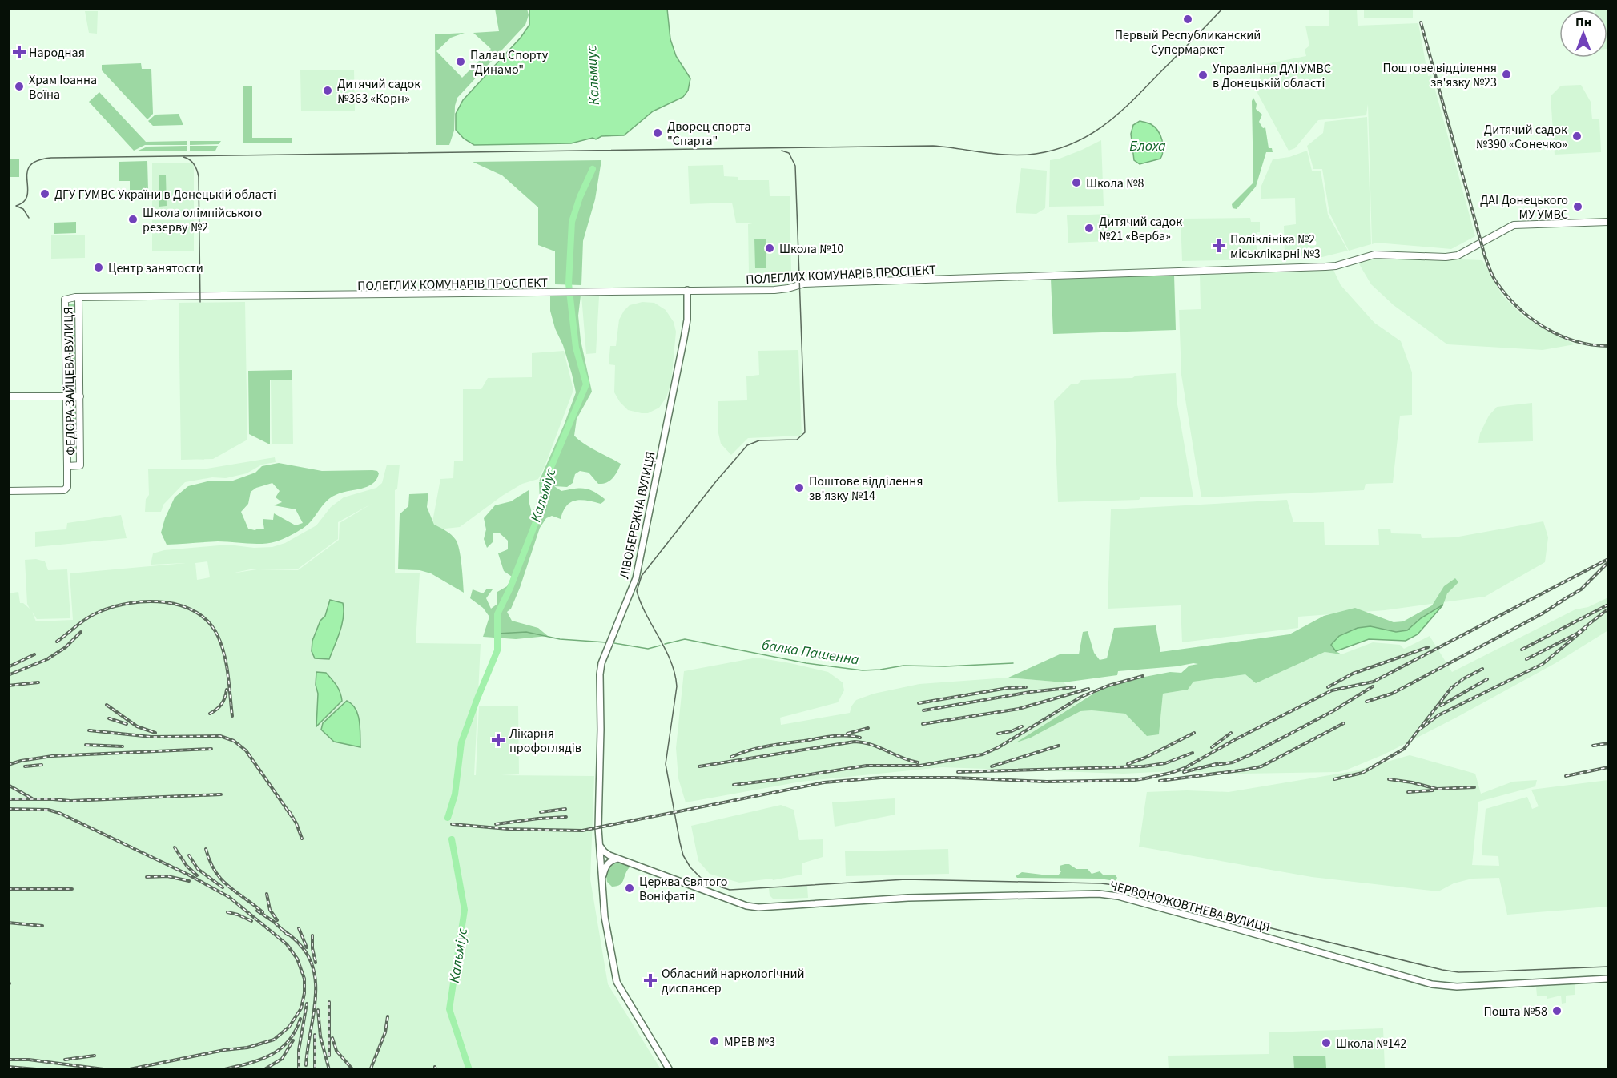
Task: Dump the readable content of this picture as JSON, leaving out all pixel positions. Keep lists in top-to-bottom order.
{
  "streets": {
    "main road": [
      "ПОЛЕГЛИХ КОМУНАРІВ ПРОСПЕКТ",
      "ФЕДОРА ЗАЙЦЕВА ВУЛИЦЯ",
      "ЛІВОБЕРЕЖНА ВУЛИЦЯ",
      "ЧЕРВОНОЖОВТНЕВА ВУЛИЦЯ"
    ]
  },
  "crossings": [
    ["ПОЛЕГЛИХ КОМУНАРІВ ПРОСПЕКТ", "ФЕДОРА ЗАЙЦЕВА ВУЛИЦЯ"],
    ["ПОЛЕГЛИХ КОМУНАРІВ ПРОСПЕКТ", "ЛІВОБЕРЕЖНА ВУЛИЦЯ"],
    ["ЛІВОБЕРЕЖНА ВУЛИЦЯ", "ЧЕРВОНОЖОВТНЕВА ВУЛИЦЯ"]
  ],
  "water": [
    "Кальмиус",
    "Блоха",
    "Кальміус",
    "балка Пашенна"
  ],
  "places": {
    "other": [
      "Первый Республиканский Супермаркет",
      "Палац Спорту \"Динамо\"",
      "Поштове відділення зв'язку №23",
      "Управління ДАІ УМВС в Донецькій області",
      "Храм Іоанна Воїна",
      "Дитячий садок №363 «Корн»",
      "Дворец спорта \"Спарта\"",
      "Дитячий садок №390 «Сонечко»",
      "Школа №8",
      "ДГУ ГУМВС України в Донецькій області",
      "ДАІ Донецького МУ УМВС",
      "Школа олімпійського резерву №2",
      "Дитячий садок №21 «Верба»",
      "Школа №10",
      "Центр занятости",
      "Поштове відділення зв'язку №14",
      "Церква Святого Воніфатія",
      "Пошта №58",
      "МРЕВ №3",
      "Школа №142"
    ],
    "health": [
      "Народная",
      "Поліклініка №2 міськлікарні №3",
      "Лікарня профоглядів",
      "Обласний наркологічний диспансер"
    ]
  },
  "north": "top"
}
